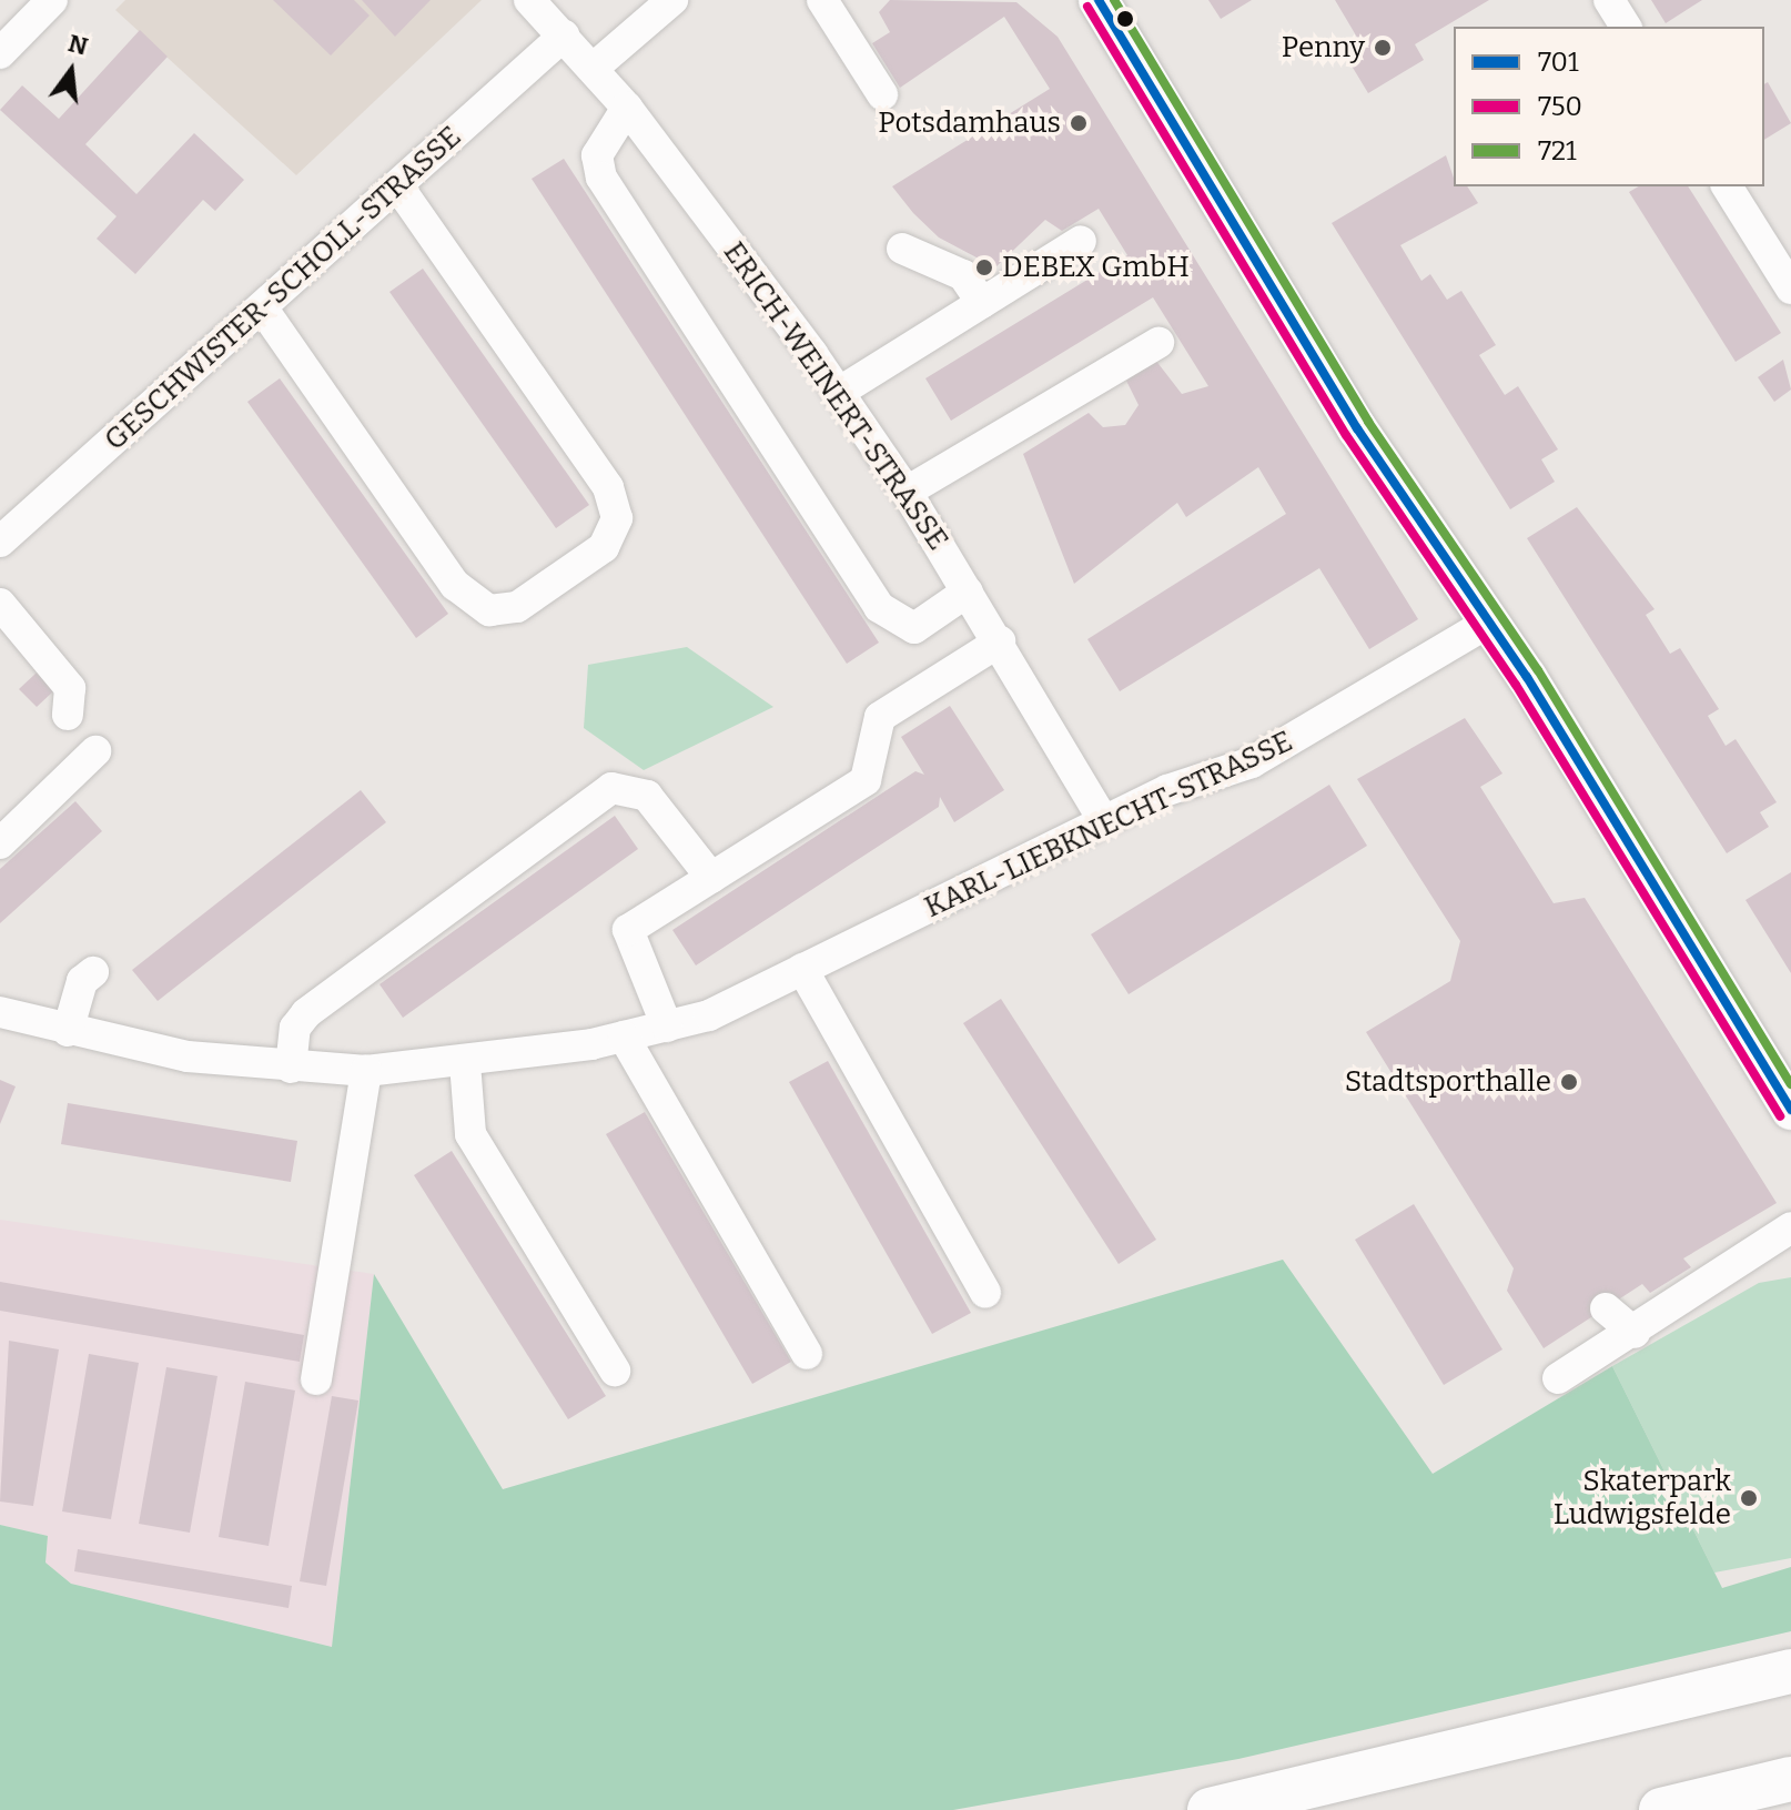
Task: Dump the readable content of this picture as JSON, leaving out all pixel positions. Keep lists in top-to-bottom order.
{
  "streets": {
    "street": ["GESCHWISTER-SCHOLL-STRASSE", "ERICH-WEINERT-STRASSE", "KARL-LIEBKNECHT-STRASSE"]
  },
  "crossings": [
    ["GESCHWISTER-SCHOLL-STRASSE", "ERICH-WEINERT-STRASSE"],
    ["ERICH-WEINERT-STRASSE", "KARL-LIEBKNECHT-STRASSE"]
  ],
  "places": [
    "Penny",
    "Potsdamhaus",
    "DEBEX GmbH",
    "Stadtsporthalle",
    "Skaterpark Ludwigsfelde"
  ],
  "lines": ["transit line 701", "transit line 721", "transit line 750"],
  "legend": ["701", "750", "721"],
  "north": "top"
}
